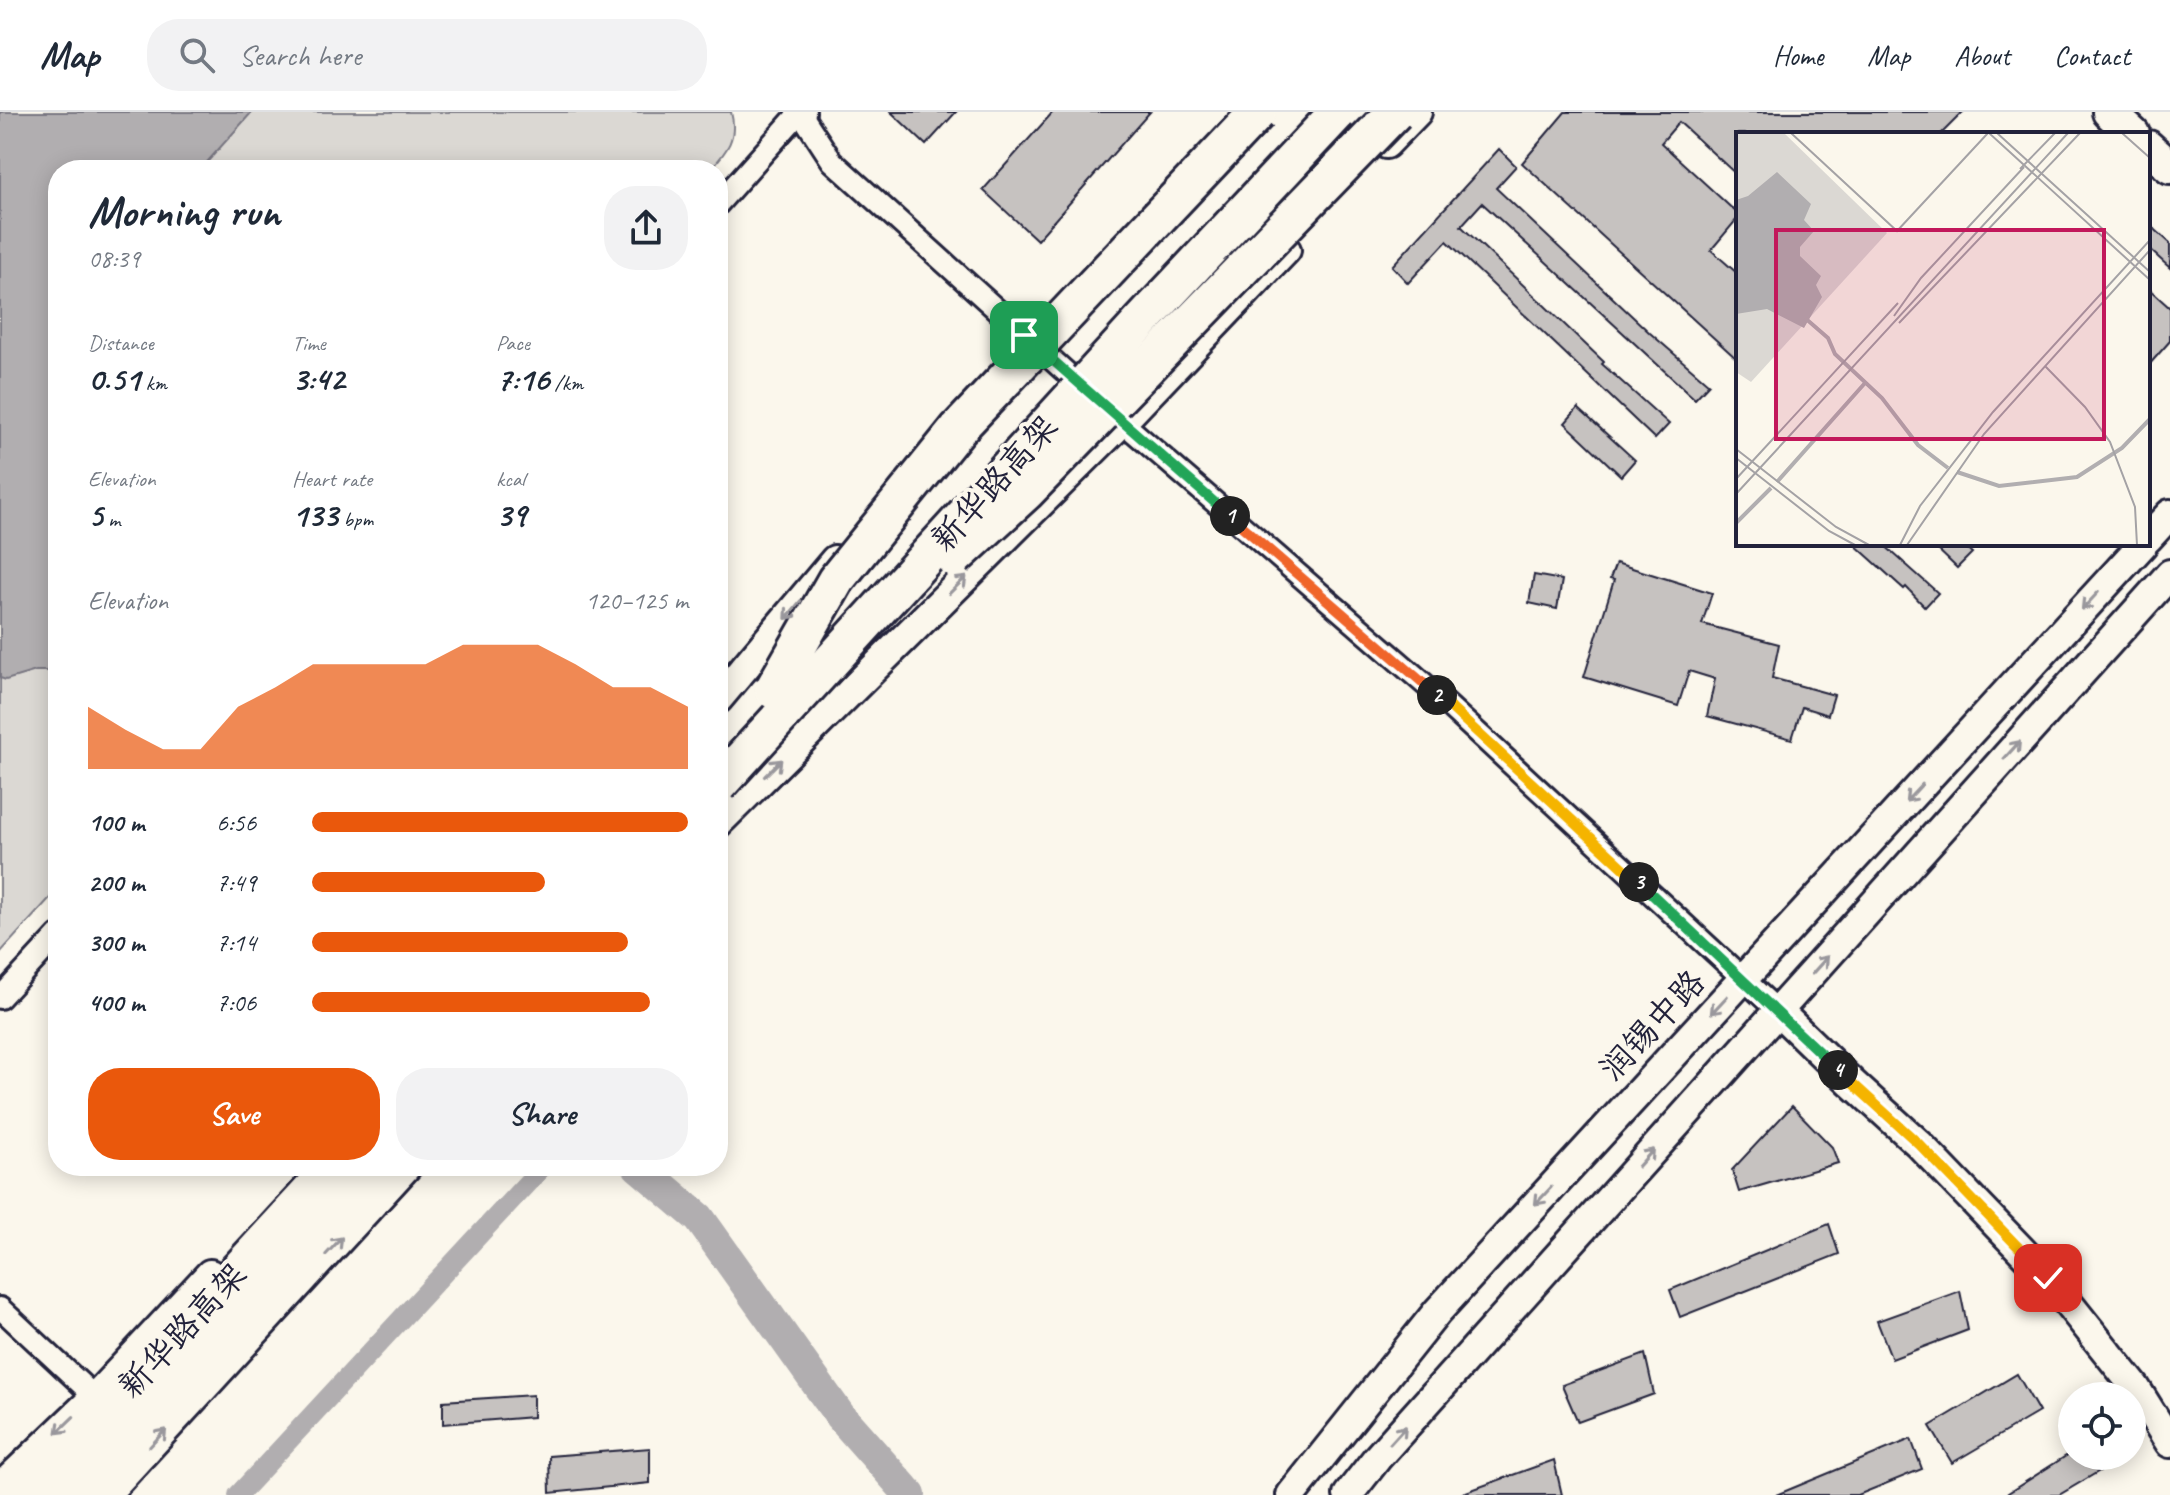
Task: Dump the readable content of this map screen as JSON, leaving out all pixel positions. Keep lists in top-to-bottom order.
{
  "streets": {
    "highway": ["新华路高架"],
    "main road": ["润锡中路"]
  },
  "page": {
    "header": "Map",
    "search": "Search here",
    "nav": [
      "Home",
      "Map",
      "About",
      "Contact"
    ],
    "heading": ["Morning run", "08:39"],
    "stats": [
      ["Distance", "0.51 km"],
      ["Time", "3:42"],
      ["Pace", "7:16 /km"],
      ["Elevation", "5 m"],
      ["Heart rate", "133 bpm"],
      ["kcal", "39"]
    ],
    "pins": [
      "1",
      "2",
      "3",
      "4"
    ],
    "chart": ["Elevation", "120–125 m"],
    "list": [
      {
        "name": "100 m",
        "note": "6:56"
      },
      {
        "name": "200 m",
        "note": "7:49"
      },
      {
        "name": "300 m",
        "note": "7:14"
      },
      {
        "name": "400 m",
        "note": "7:06"
      }
    ],
    "buttons": ["Save", "Share"]
  }
}
